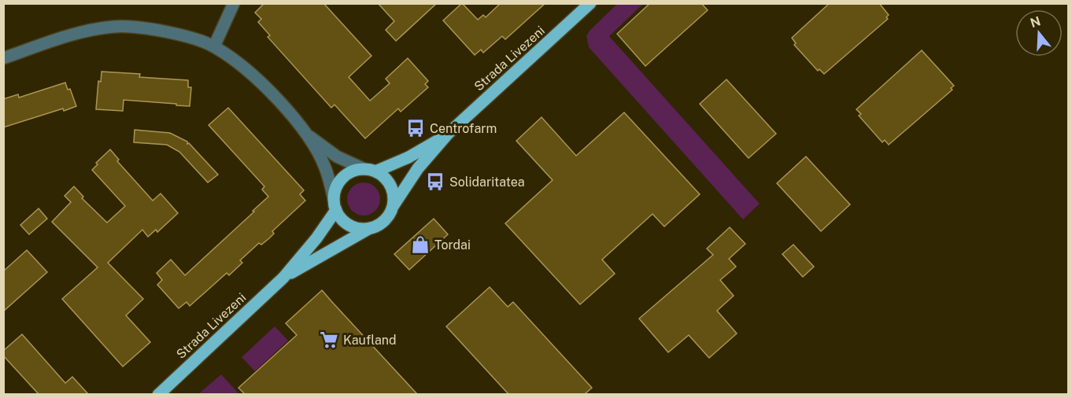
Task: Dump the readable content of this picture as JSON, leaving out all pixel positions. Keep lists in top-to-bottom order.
{
  "streets": {
    "main road": ["Strada Livezeni"]
  },
  "places": {
    "bus stop": ["Centrofarm", "Solidaritatea"],
    "shop": ["Tordai"],
    "supermarket": ["Kaufland"]
  },
  "north": "top"
}
